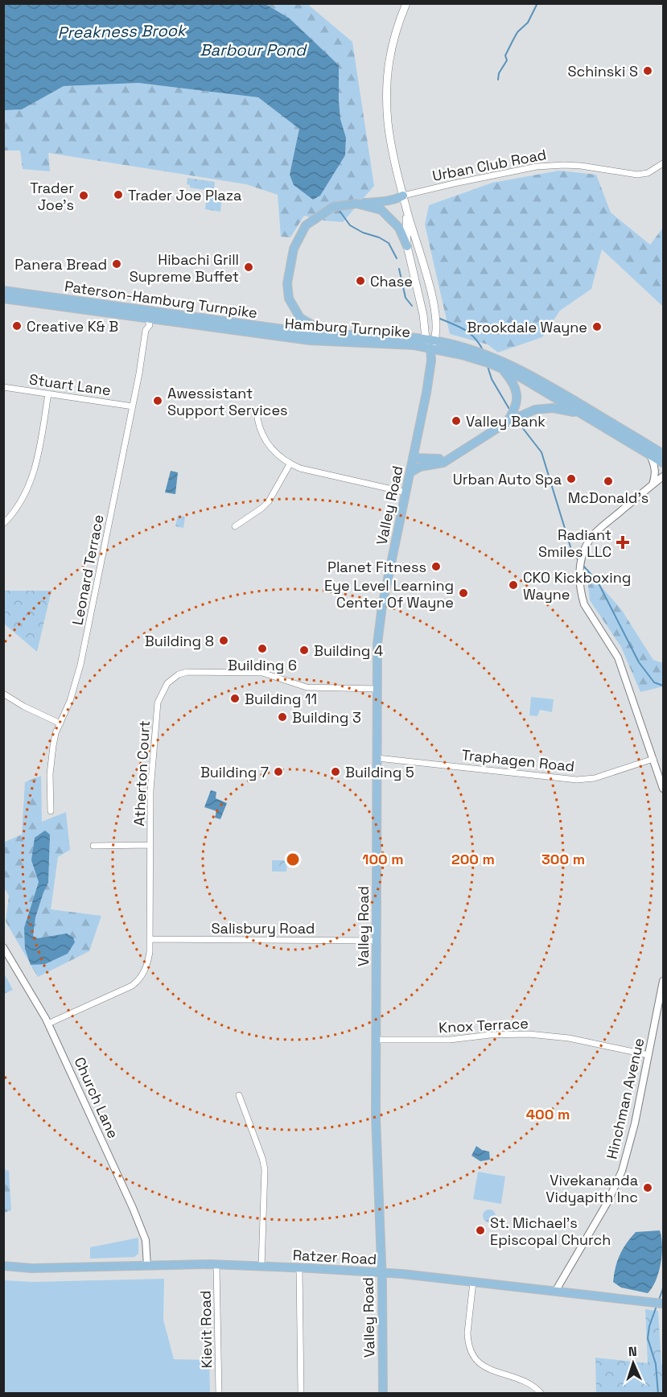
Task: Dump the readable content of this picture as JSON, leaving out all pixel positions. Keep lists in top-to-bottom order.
{
  "streets": {
    "main road": [
      "Paterson-Hamburg Turnpike",
      "Hamburg Turnpike",
      "Valley Road",
      "Ratzer Road"
    ],
    "street": [
      "Urban Club Road",
      "Stuart Lane",
      "Leonard Terrace",
      "Traphagen Road",
      "Atherton Court",
      "Salisbury Road",
      "Knox Terrace",
      "Church Lane",
      "Hinchman Avenue",
      "Kievit Road"
    ]
  },
  "crossings": [
    ["Urban Club Road", "Valley Road"],
    ["Paterson-Hamburg Turnpike", "Hamburg Turnpike"],
    ["Paterson-Hamburg Turnpike", "Valley Road"],
    ["Hamburg Turnpike", "Valley Road"],
    ["Hamburg Turnpike", "Leonard Terrace"],
    ["Stuart Lane", "Leonard Terrace"],
    ["Valley Road", "Traphagen Road"],
    ["Valley Road", "Atherton Court"],
    ["Valley Road", "Salisbury Road"],
    ["Valley Road", "Knox Terrace"],
    ["Valley Road", "Ratzer Road"],
    ["Atherton Court", "Salisbury Road"],
    ["Atherton Court", "Church Lane"],
    ["Knox Terrace", "Hinchman Avenue"],
    ["Church Lane", "Ratzer Road"],
    ["Hinchman Avenue", "Ratzer Road"],
    ["Ratzer Road", "Kievit Road"]
  ],
  "water": ["Preakness Brook", "Barbour Pond"],
  "places": {
    "other": [
      "Schinski S",
      "Trader Joe Plaza",
      "Trader Joe's",
      "Panera Bread",
      "Hibachi Grill Supreme Buffet",
      "Chase",
      "Creative K& B",
      "Brookdale Wayne",
      "Awessistant Support Services",
      "Valley Bank",
      "Urban Auto Spa",
      "McDonald's",
      "Planet Fitness",
      "CKO Kickboxing Wayne",
      "Eye Level Learning Center Of Wayne",
      "Building 8",
      "Building 6",
      "Building 4",
      "Building 11",
      "Building 3",
      "Building 7",
      "Building 5",
      "Vivekananda Vidyapith Inc",
      "St. Michael's Episcopal Church"
    ],
    "health": ["Radiant Smiles LLC"]
  },
  "north": "top",
  "rings": [
    "100 m",
    "200 m",
    "300 m",
    "400 m"
  ]
}
